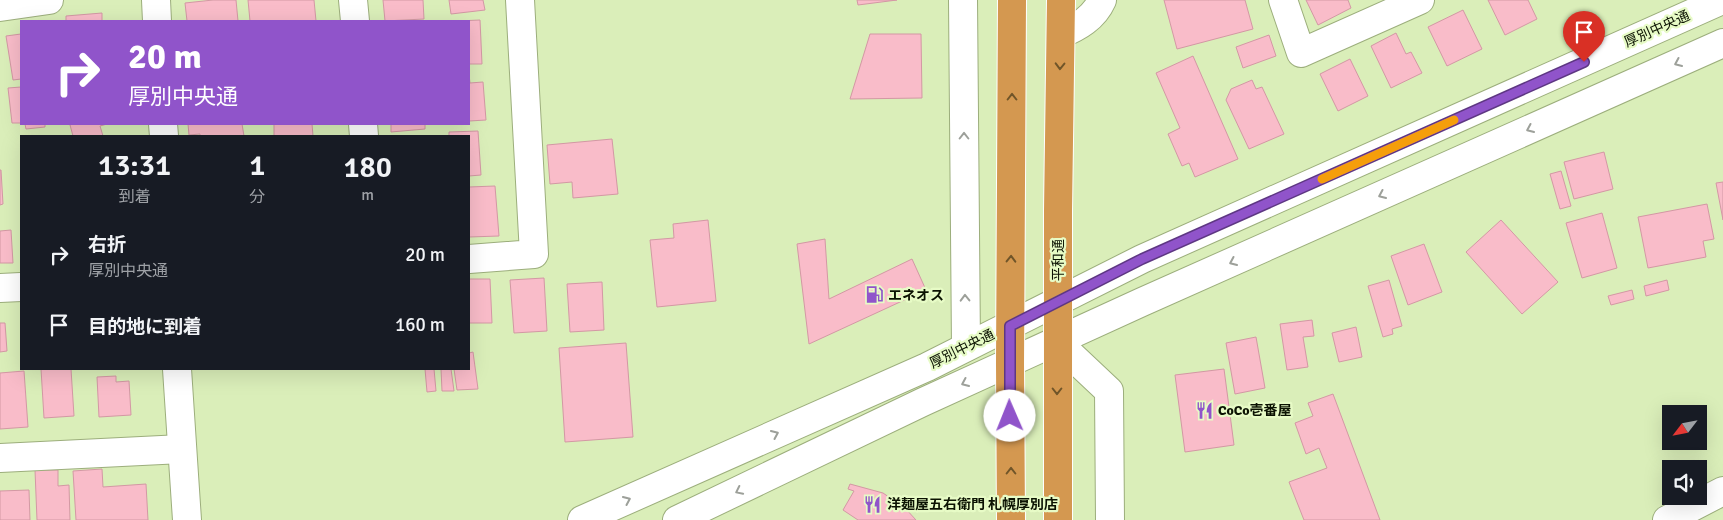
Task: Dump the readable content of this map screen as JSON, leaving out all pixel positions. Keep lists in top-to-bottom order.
{
  "streets": {
    "highway": ["平和通"],
    "main road": ["厚別中央通"]
  },
  "crossings": [
    ["厚別中央通", "平和通"]
  ],
  "places": {
    "fuel station": ["エネオス"],
    "restaurant": ["CoCo壱番屋", "洋麺屋五右衛門 札幌厚別店"]
  },
  "north": "bottom left",
  "page": {
    "turn": ["20 m", "厚別中央通"],
    "eta": [
      "13:31",
      "到着",
      "1",
      "分",
      "180",
      "m"
    ],
    "list": [
      {
        "name": "右折",
        "note": "厚別中央通",
        "value": "20 m"
      },
      {
        "name": "目的地に到着",
        "value": "160 m"
      }
    ]
  }
}
